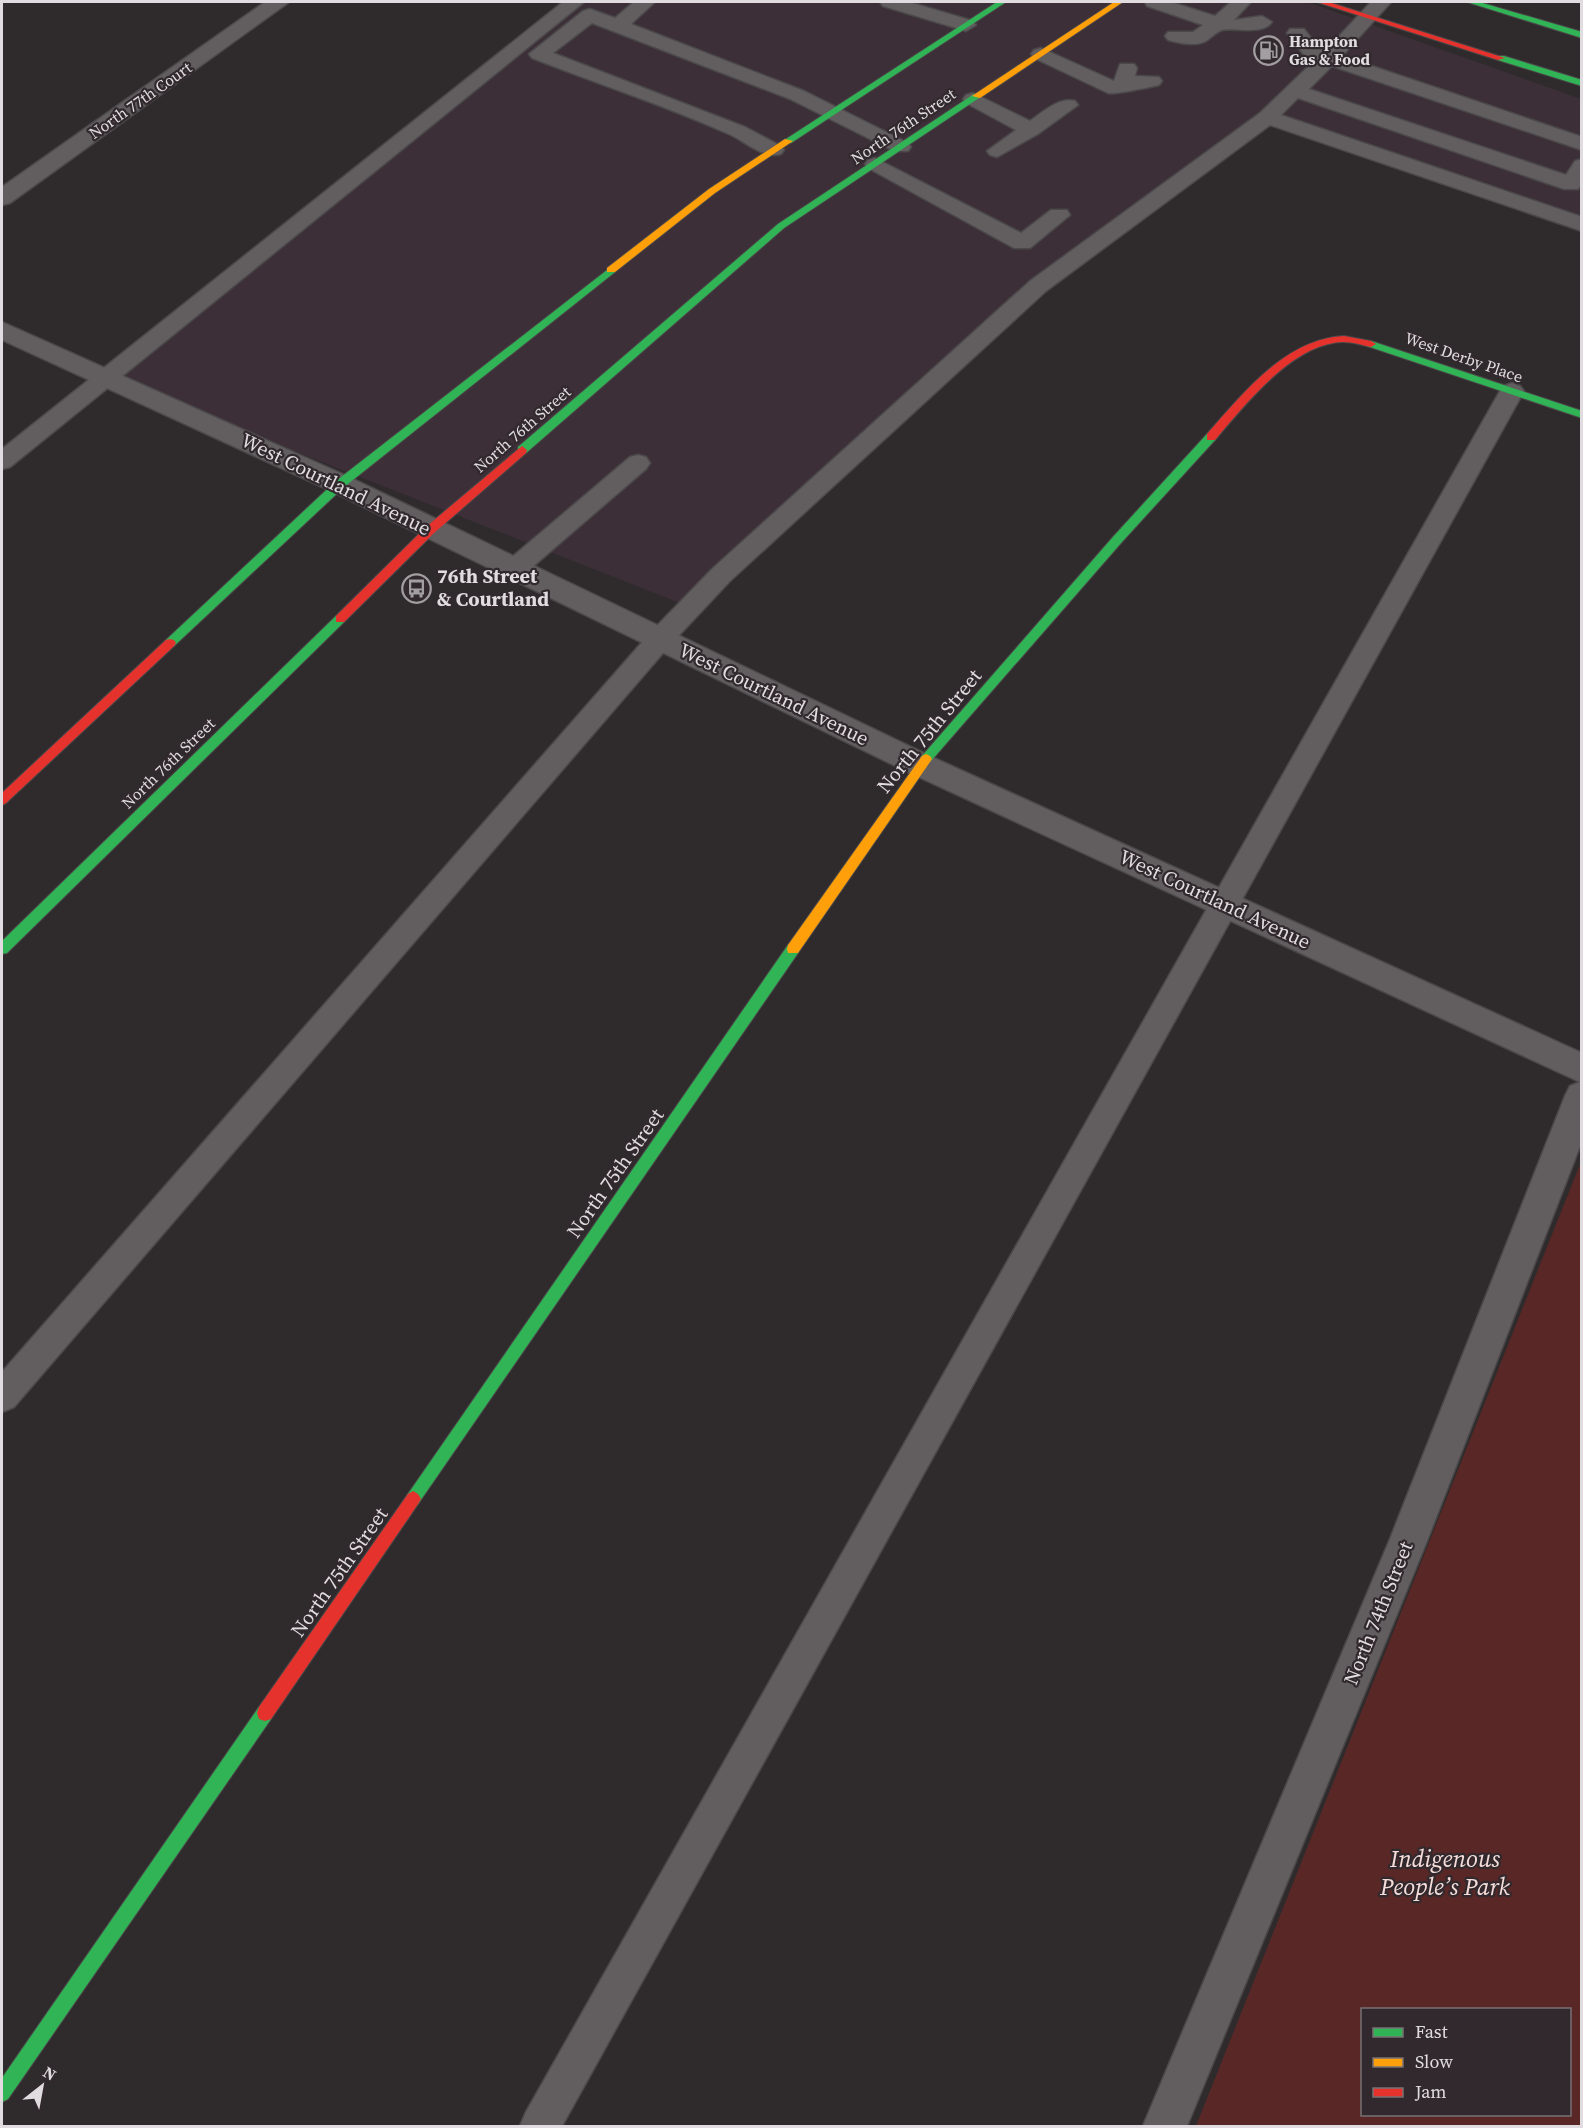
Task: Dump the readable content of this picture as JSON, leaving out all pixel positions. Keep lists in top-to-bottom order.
{
  "streets": {
    "main road": ["North 76th Street", "West Derby Place", "North 75th Street"],
    "street": ["North 77th Court", "West Courtland Avenue", "North 74th Street"]
  },
  "crossings": [
    ["North 76th Street", "West Courtland Avenue"],
    ["West Derby Place", "North 75th Street"],
    ["West Courtland Avenue", "North 75th Street"]
  ],
  "parks": ["Indigenous People’s Park"],
  "places": {
    "fuel station": ["Hampton Gas & Food"],
    "bus stop": ["76th Street & Courtland"]
  },
  "legend": ["Fast", "Slow", "Jam"],
  "north": "top right"
}
